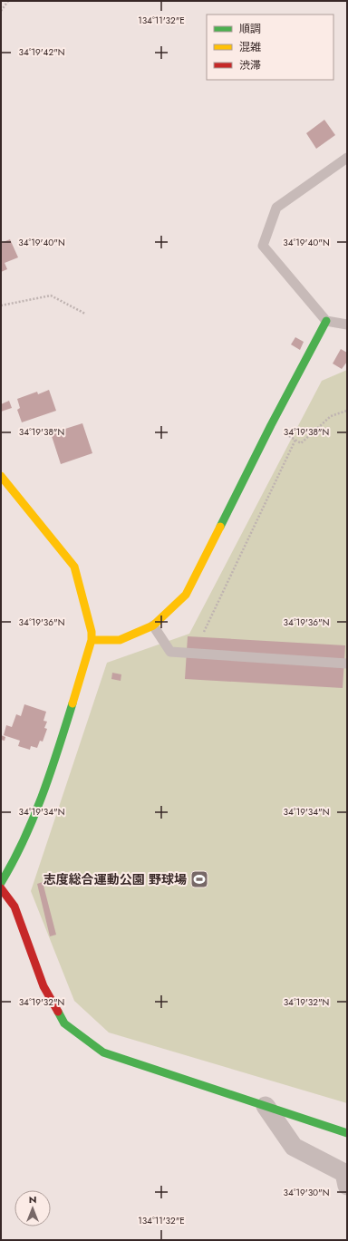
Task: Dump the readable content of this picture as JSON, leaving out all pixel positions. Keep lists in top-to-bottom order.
{
  "places": {
    "sports": ["志度総合運動公園 野球場"]
  },
  "legend": ["順調", "混雑", "渋滞"],
  "north": "top",
  "coordinates": [
    "134°11'32\"E",
    "34°19'42\"N",
    "34°19'40\"N",
    "34°19'38\"N",
    "34°19'36\"N",
    "34°19'34\"N",
    "34°19'32\"N",
    "34°19'30\"N"
  ]
}
